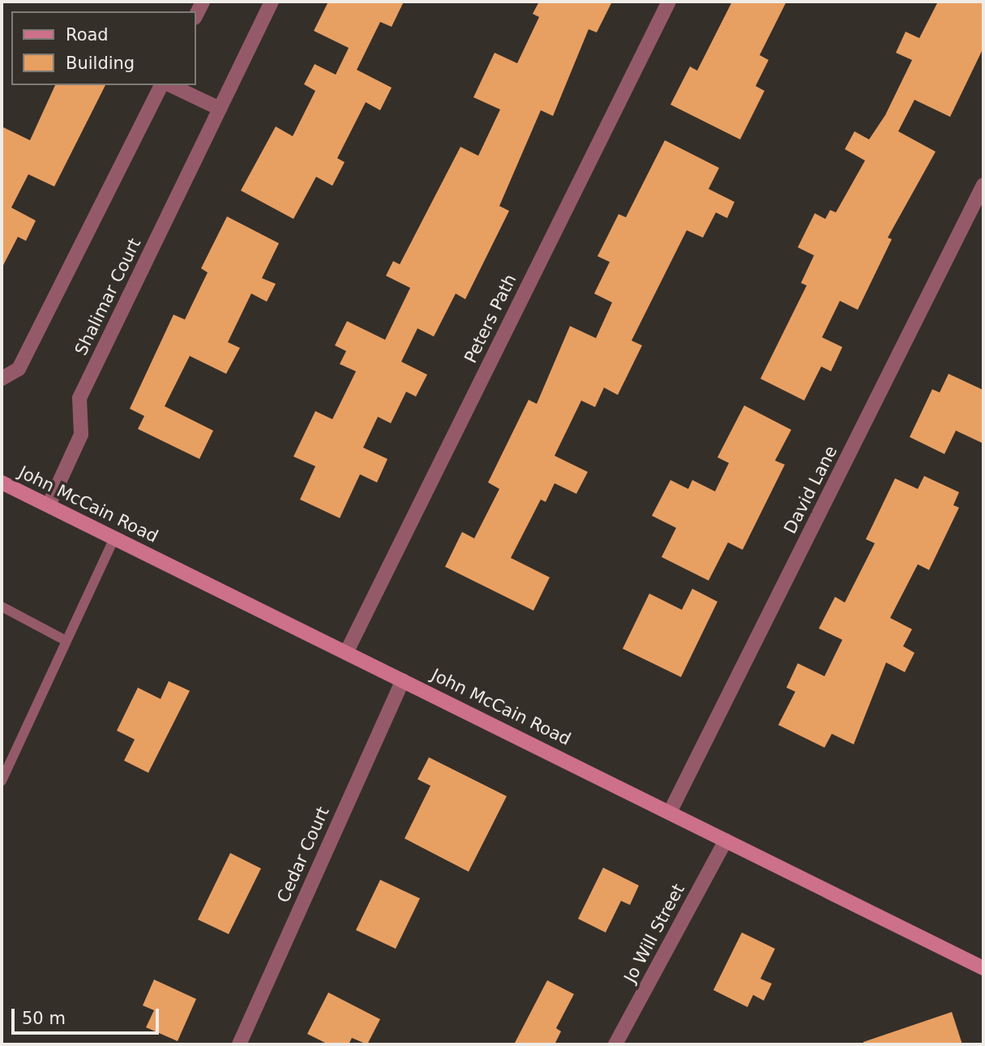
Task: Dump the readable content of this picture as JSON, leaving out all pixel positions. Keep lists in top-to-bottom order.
{
  "streets": {
    "main road": ["John McCain Road"],
    "street": [
      "Shalimar Court",
      "Peters Path",
      "David Lane",
      "Cedar Court",
      "Jo Will Street"
    ]
  },
  "crossings": [
    ["Shalimar Court", "John McCain Road"],
    ["Peters Path", "John McCain Road"],
    ["David Lane", "John McCain Road"],
    ["John McCain Road", "Cedar Court"],
    ["John McCain Road", "Jo Will Street"]
  ],
  "legend": ["Road", "Building"],
  "scale_bar": "50 m"
}
